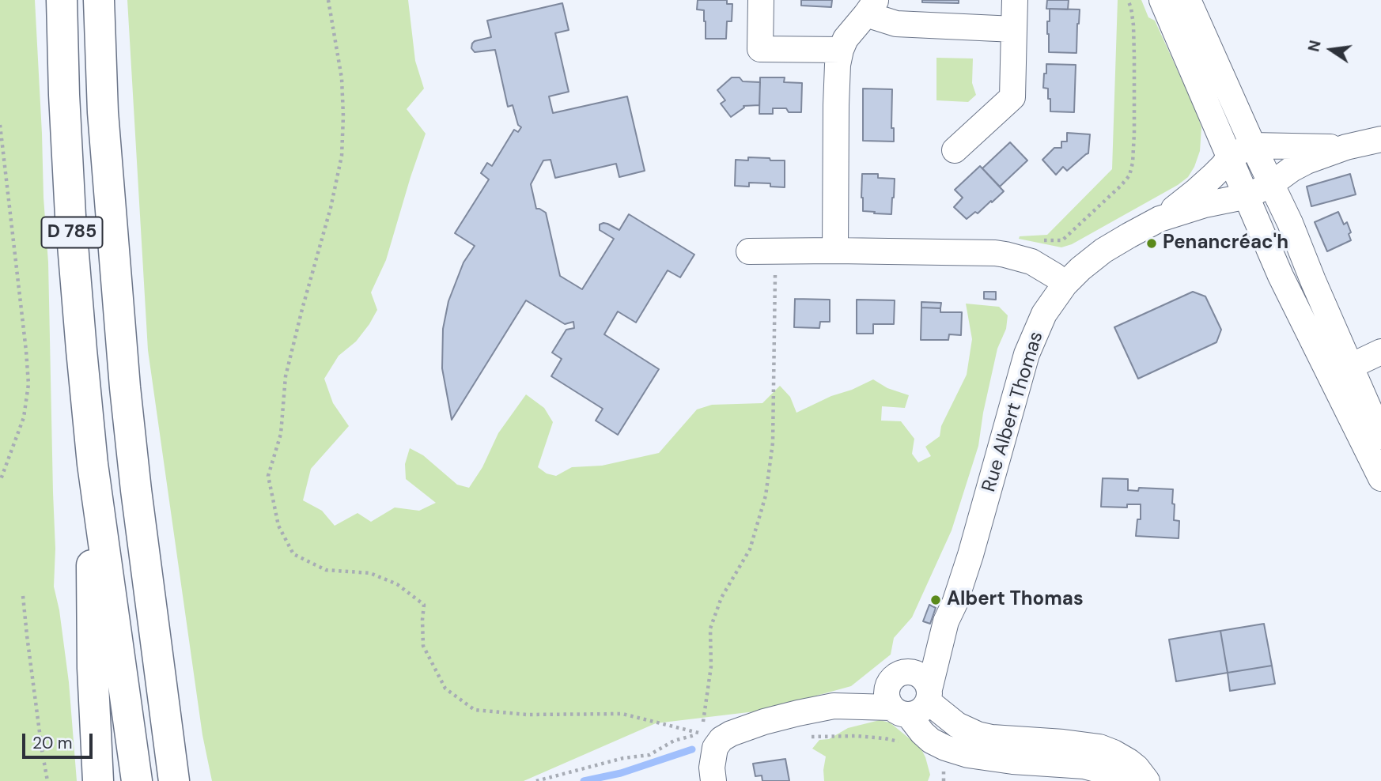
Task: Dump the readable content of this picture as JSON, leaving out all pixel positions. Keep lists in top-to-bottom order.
{
  "streets": {
    "highway": ["D 785"],
    "street": ["Rue Albert Thomas"]
  },
  "places": ["Penancréac'h", "Albert Thomas"],
  "scale_bar": "20 m",
  "north": "left"
}
